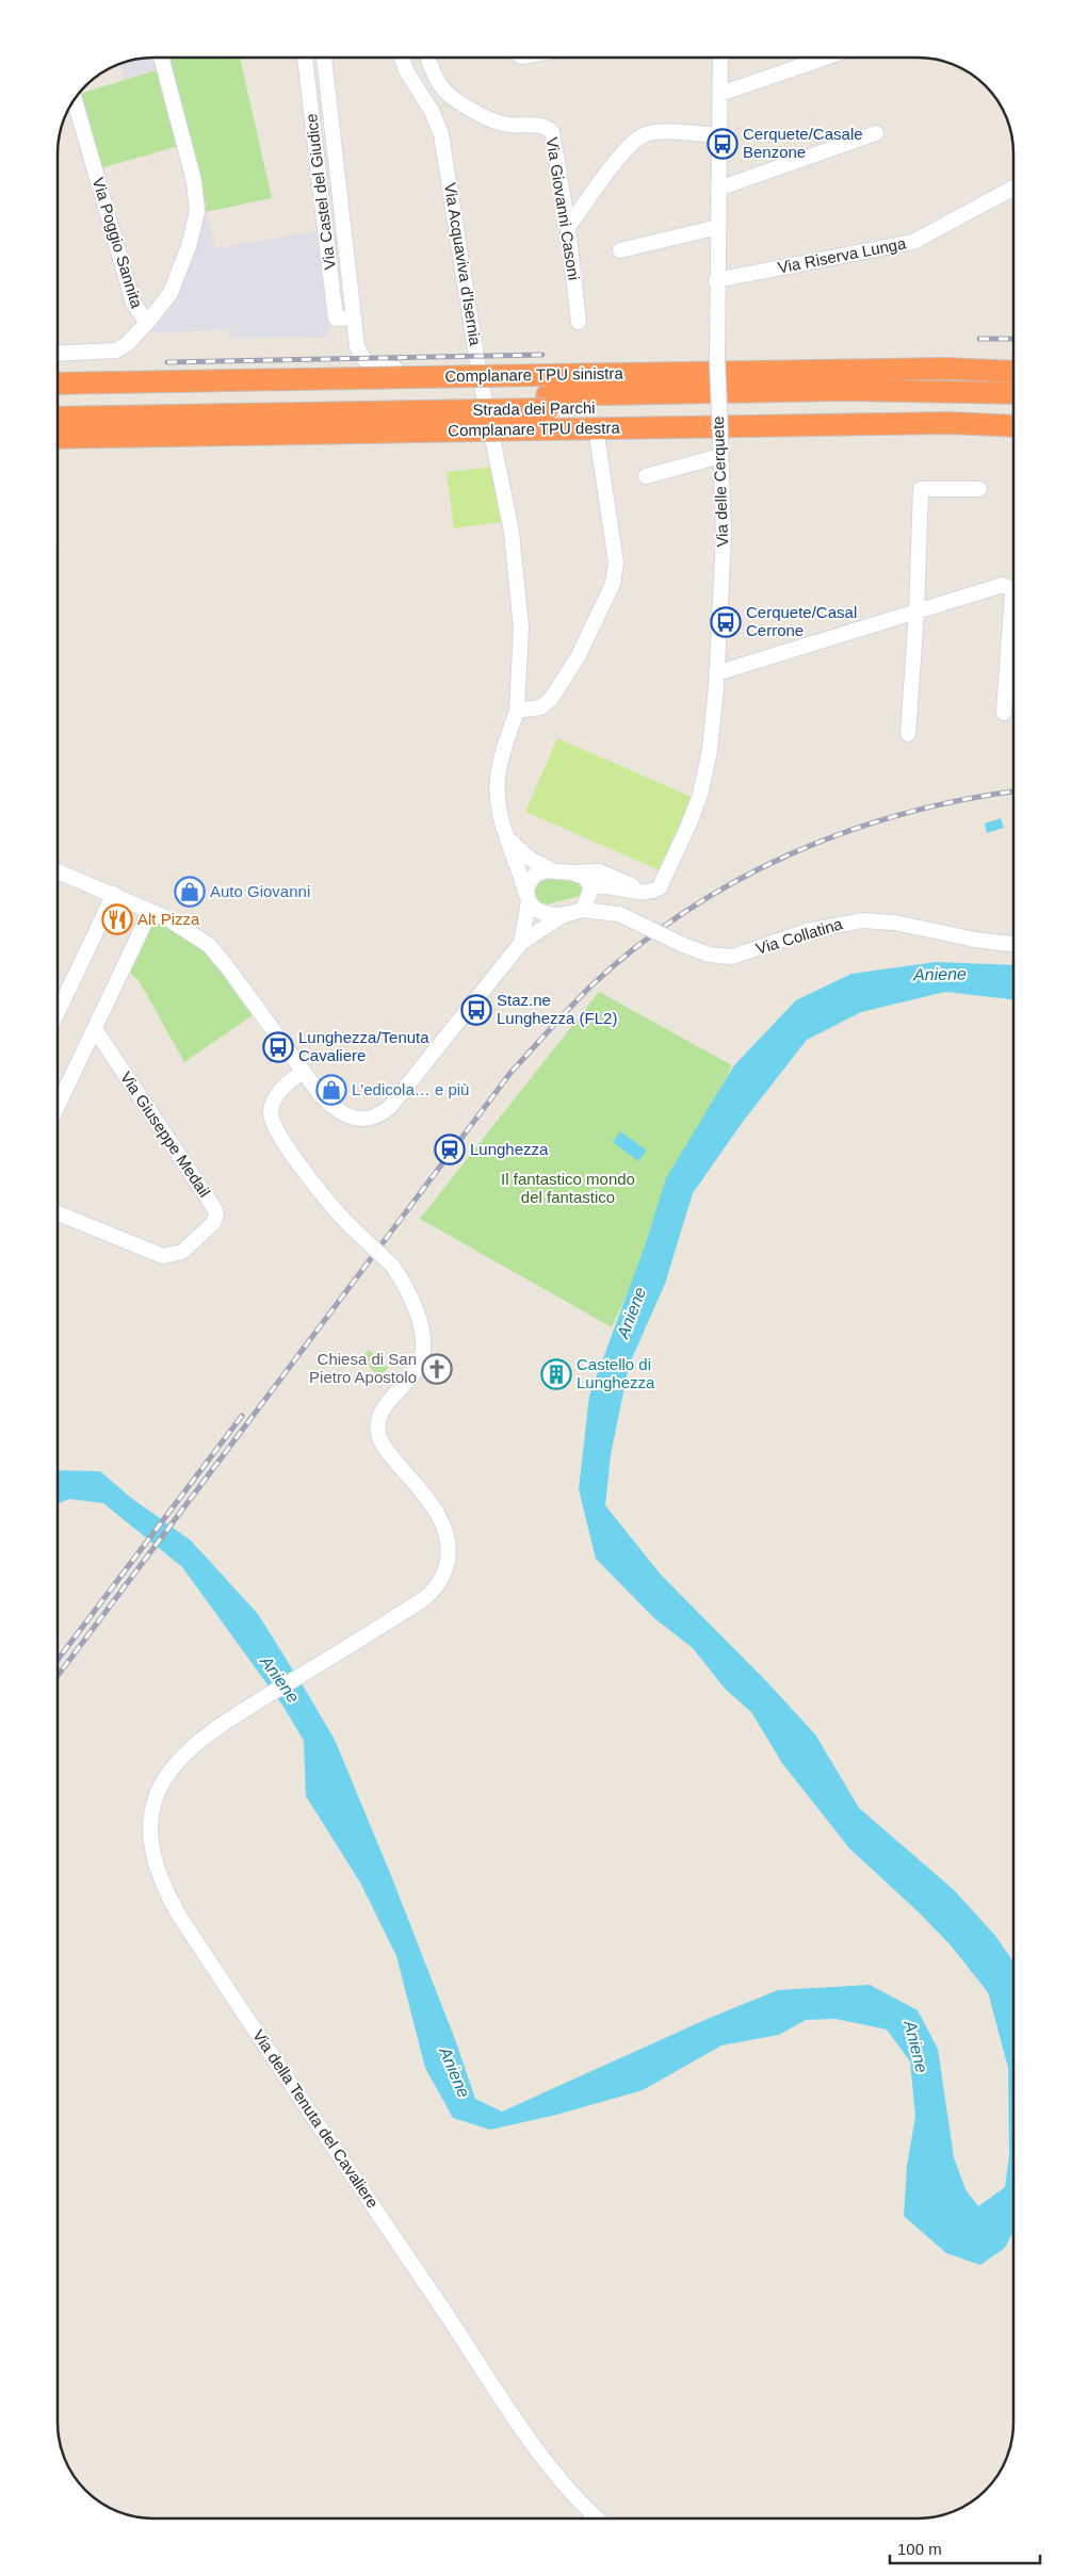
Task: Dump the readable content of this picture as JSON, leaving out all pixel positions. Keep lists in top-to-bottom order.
{
  "streets": {
    "highway": ["Complanare TPU sinistra", "Strada dei Parchi"],
    "street": [
      "Via Castel del Giudice",
      "Via Giovanni Casoni",
      "Via Poggio Sannita",
      "Via Riserva Lunga",
      "Via Acquaviva d'Isernia",
      "Via delle Cerquete",
      "Via Collatina",
      "Via Giuseppe Medail",
      "Via della Tenuta del Cavaliere"
    ]
  },
  "crossings": [
    ["Via Castel del Giudice", "Via Acquaviva d'Isernia"],
    ["Via Riserva Lunga", "Via delle Cerquete"],
    ["Complanare TPU sinistra", "Strada dei Parchi"]
  ],
  "water": ["Aniene"],
  "parks": ["Il fantastico mondo del fantastico"],
  "places": {
    "bus stop": [
      "Cerquete/Casale Benzone",
      "Cerquete/Casal Cerrone",
      "Staz.ne Lunghezza (FL2)",
      "Lunghezza/Tenuta Cavaliere"
    ],
    "shop": ["Auto Giovanni", "L'edicola… e più"],
    "restaurant": ["Alt Pizza"],
    "station": ["Lunghezza"],
    "church": ["Chiesa di San Pietro Apostolo"],
    "building": ["Castello di Lunghezza"]
  },
  "scale_bar": "100 m"
}
